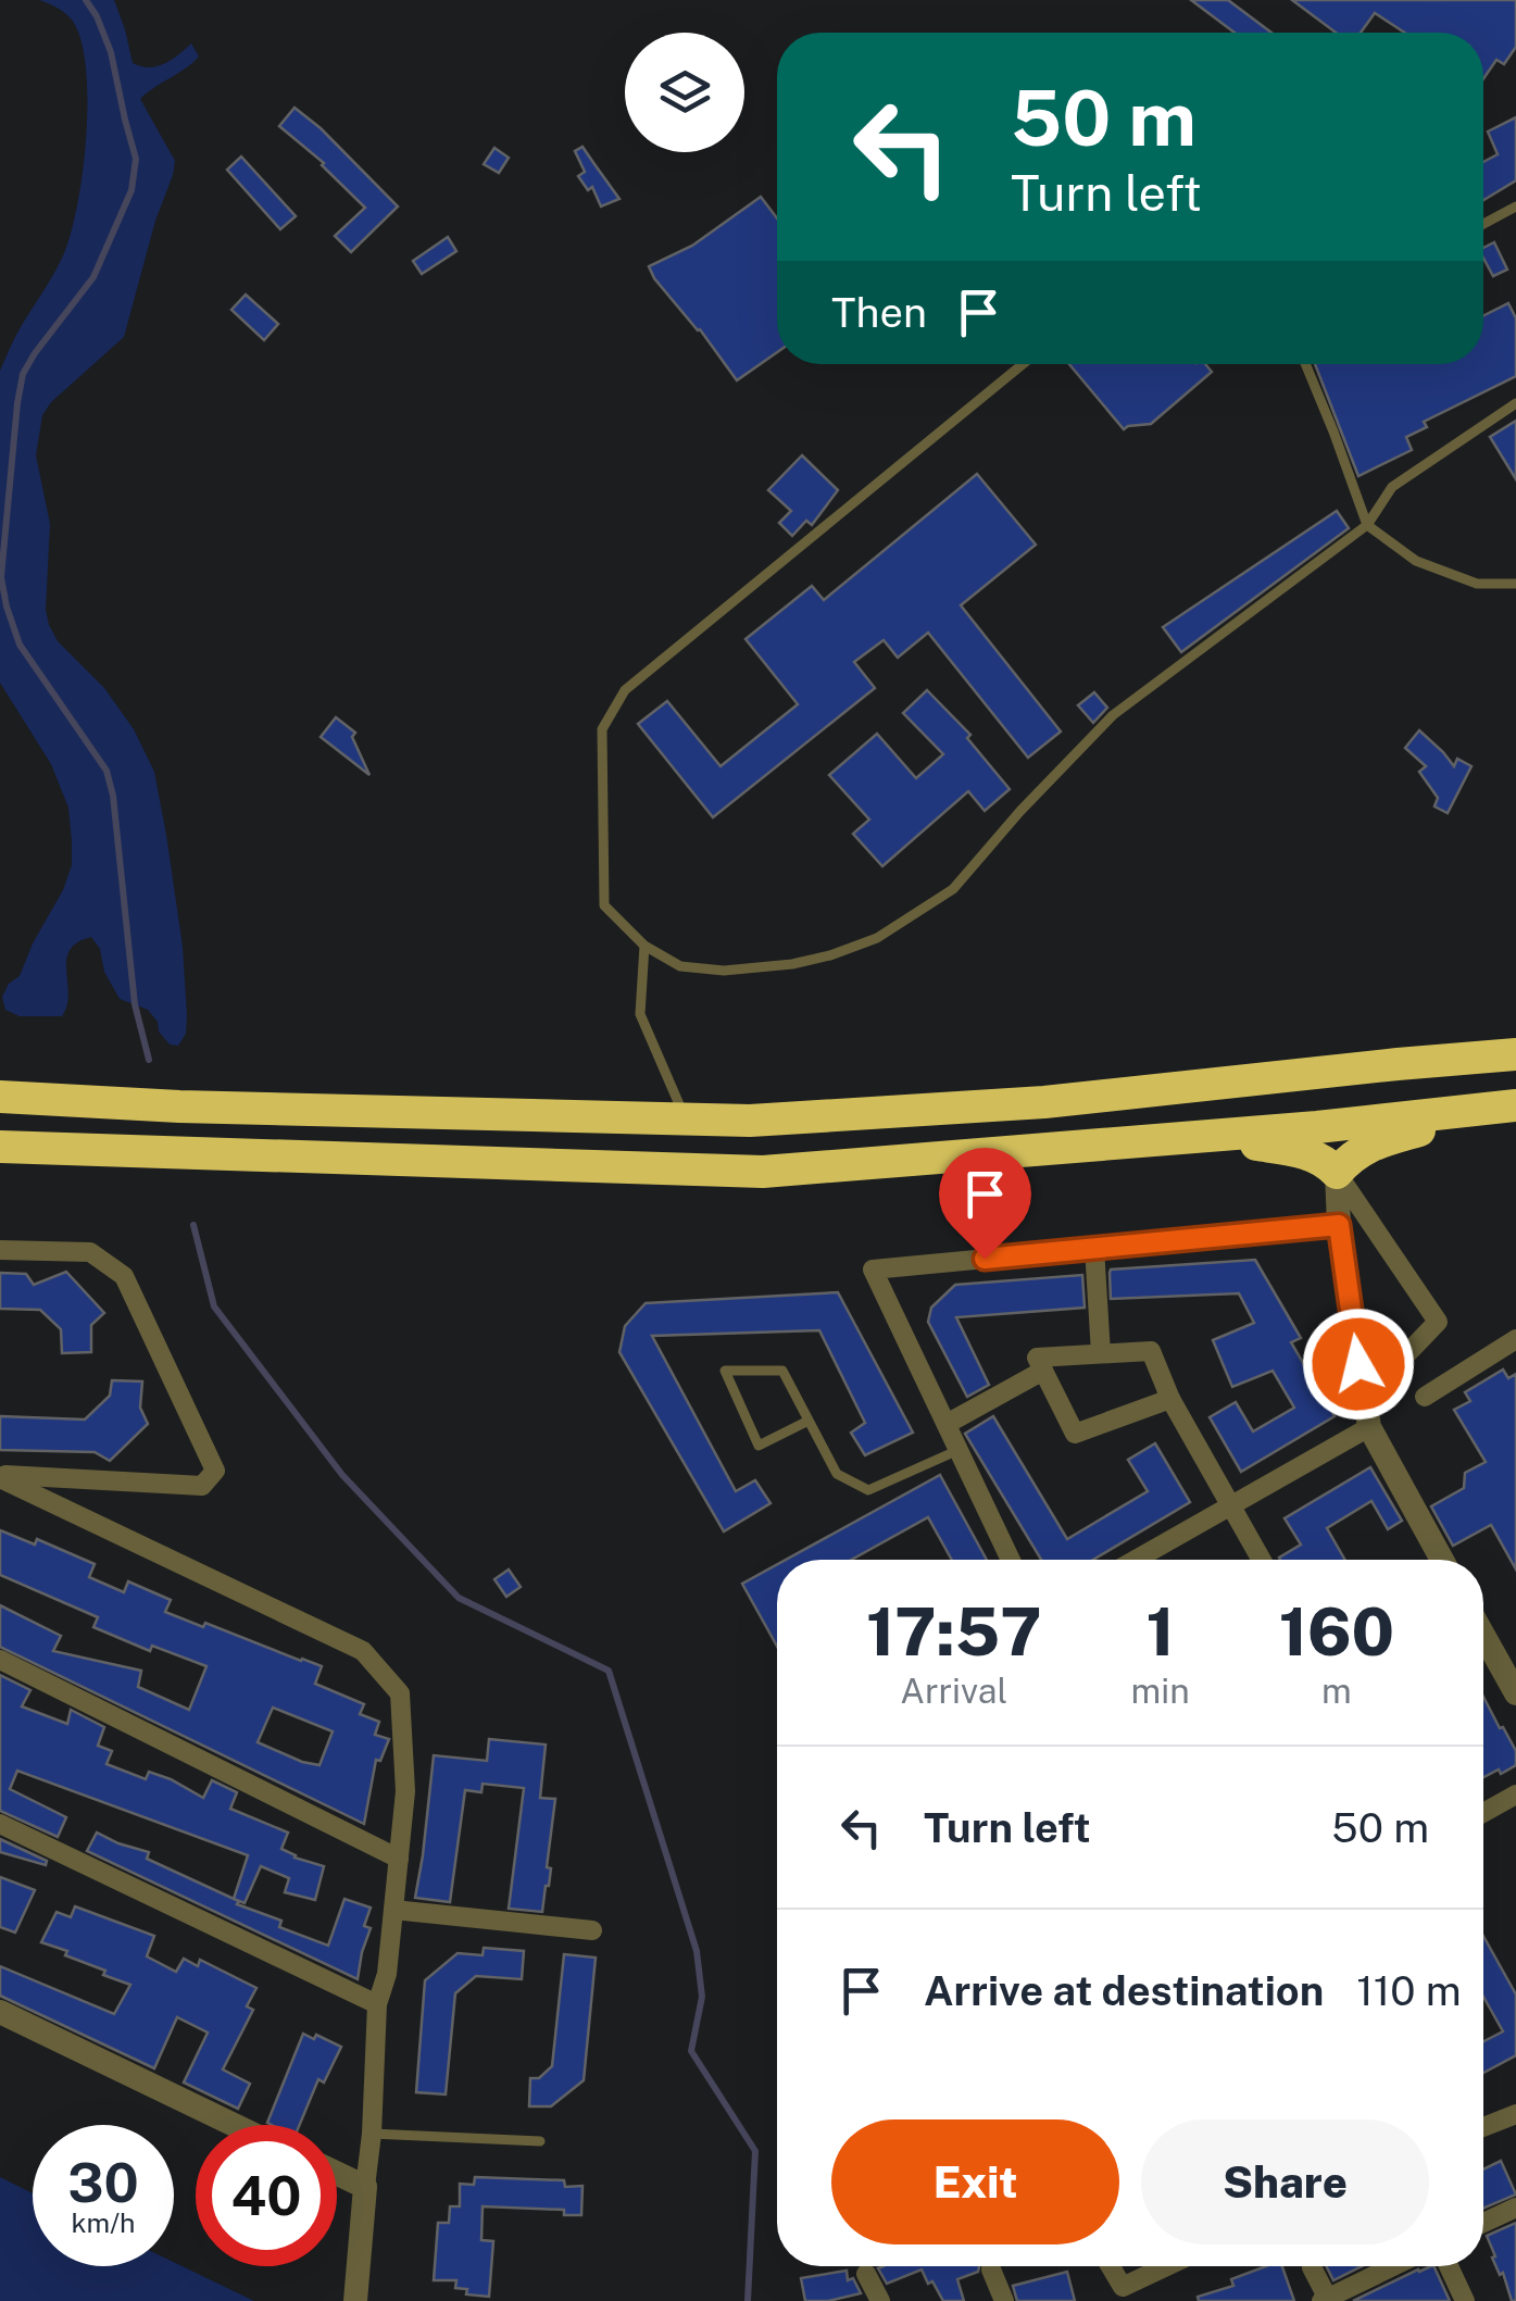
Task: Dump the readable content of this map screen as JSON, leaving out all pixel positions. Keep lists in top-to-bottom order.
{
  "page": {
    "turn": ["50 m", "Turn left"],
    "then": "Then",
    "eta": [
      "17:57",
      "Arrival",
      "1",
      "min",
      "160",
      "m"
    ],
    "list": [
      {
        "name": "Turn left",
        "value": "50 m"
      },
      {
        "name": "Arrive at destination",
        "value": "110 m"
      }
    ],
    "buttons": ["Exit", "Share"],
    "speed": "30 km/h",
    "limit": "40"
  }
}
